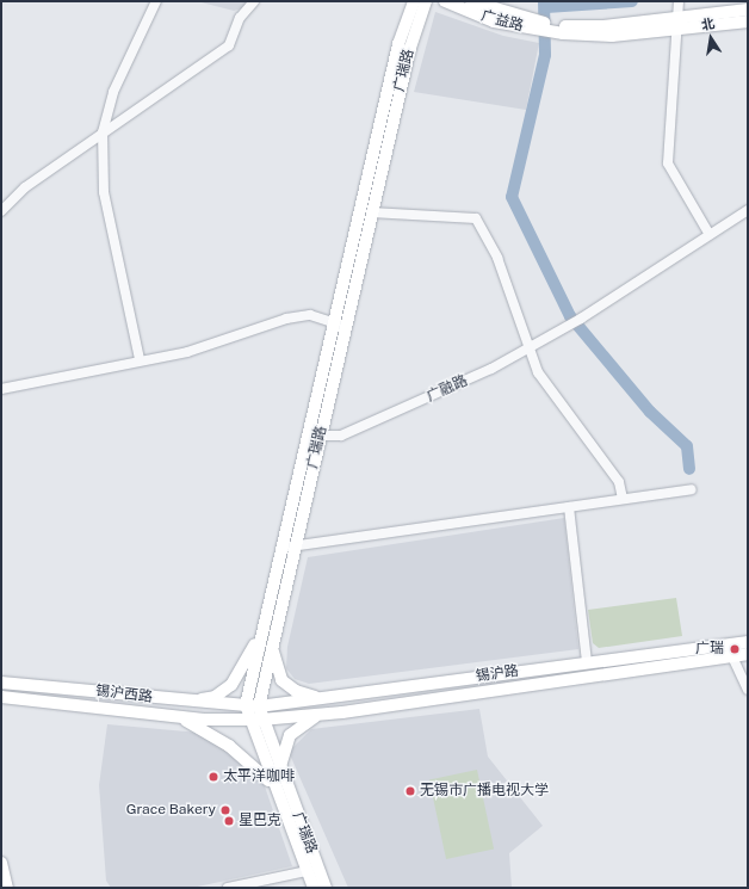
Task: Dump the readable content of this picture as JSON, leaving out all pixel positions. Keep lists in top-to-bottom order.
{
  "streets": {
    "main road": [
      "广益路",
      "广瑞路",
      "锡沪路",
      "锡沪西路"
    ],
    "street": ["广融路"]
  },
  "crossings": [
    ["广瑞路", "广融路"],
    ["广瑞路", "锡沪路"],
    ["广瑞路", "锡沪西路"],
    ["锡沪路", "锡沪西路"]
  ],
  "places": [
    "广瑞",
    "太平洋咖啡",
    "无锡市广播电视大学",
    "Grace Bakery",
    "星巴克"
  ],
  "north": "top"
}
